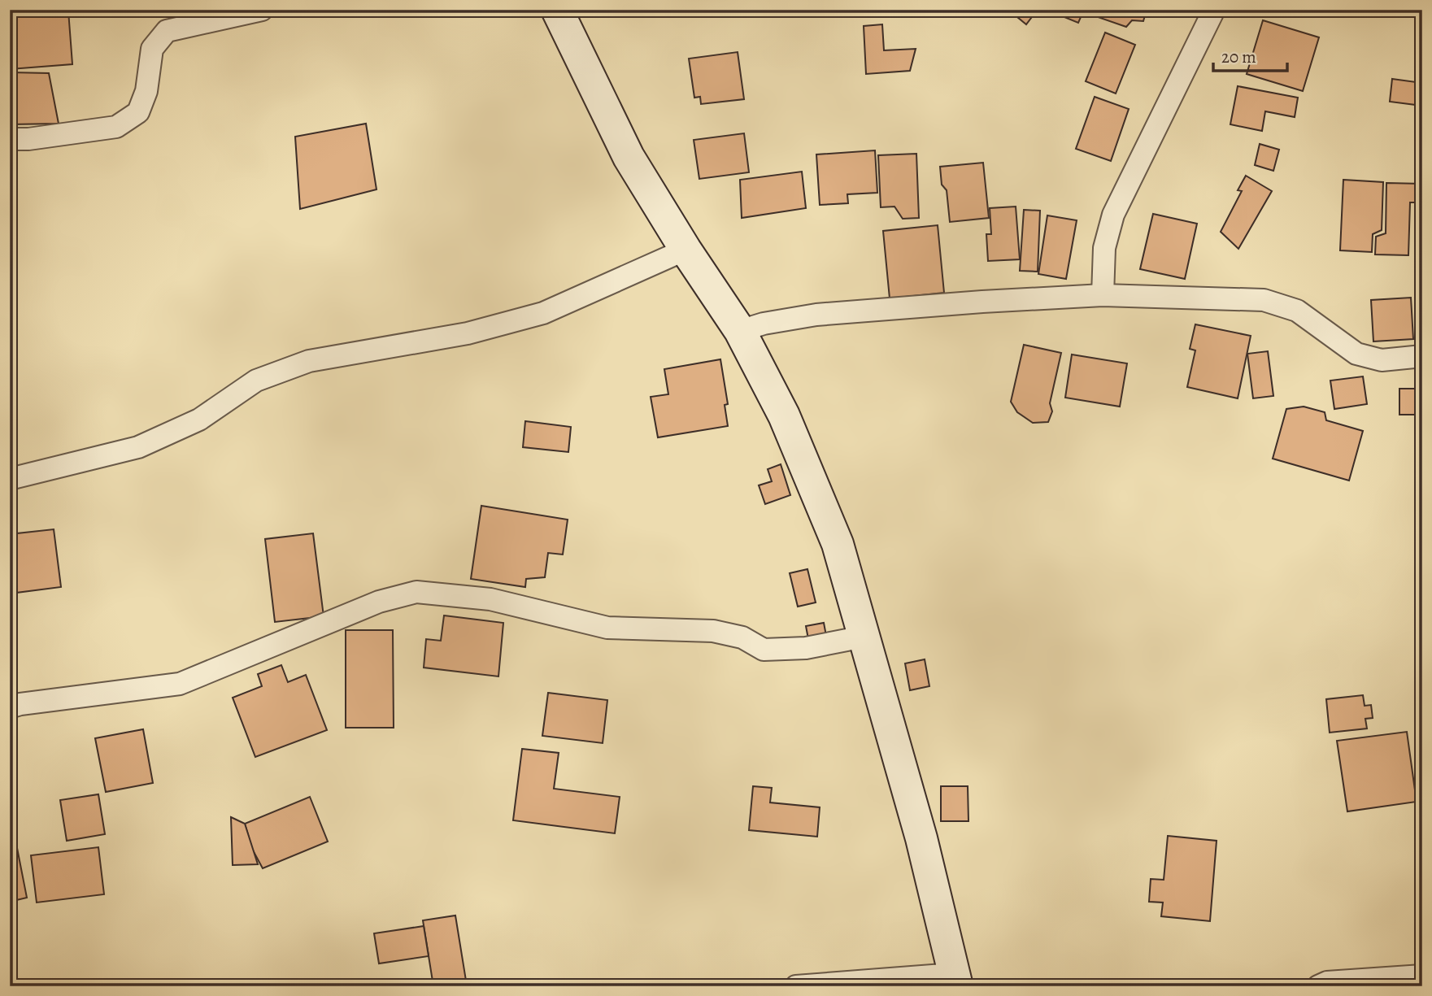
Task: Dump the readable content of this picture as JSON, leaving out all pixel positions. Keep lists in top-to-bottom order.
{
  "scale_bar": "20 m"
}
